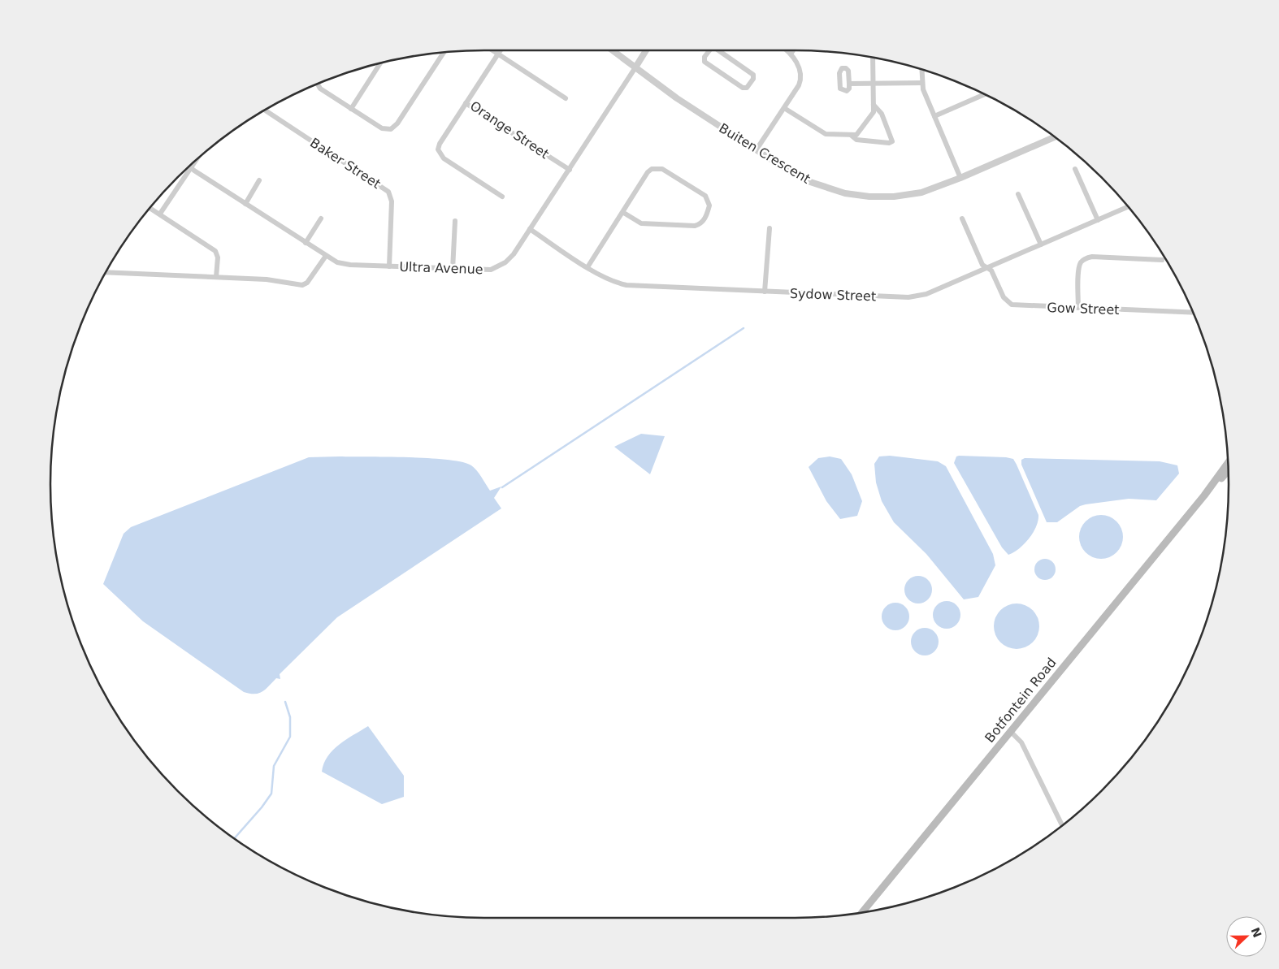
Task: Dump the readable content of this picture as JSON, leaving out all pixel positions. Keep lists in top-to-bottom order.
{
  "streets": {
    "main road": ["Botfontein Road"],
    "street": [
      "Orange Street",
      "Buiten Crescent",
      "Baker Street",
      "Ultra Avenue",
      "Sydow Street",
      "Gow Street"
    ]
  },
  "crossings": [
    ["Orange Street", "Ultra Avenue"],
    ["Buiten Crescent", "Ultra Avenue"],
    ["Baker Street", "Ultra Avenue"],
    ["Ultra Avenue", "Sydow Street"],
    ["Sydow Street", "Gow Street"]
  ],
  "north": "right"
}
